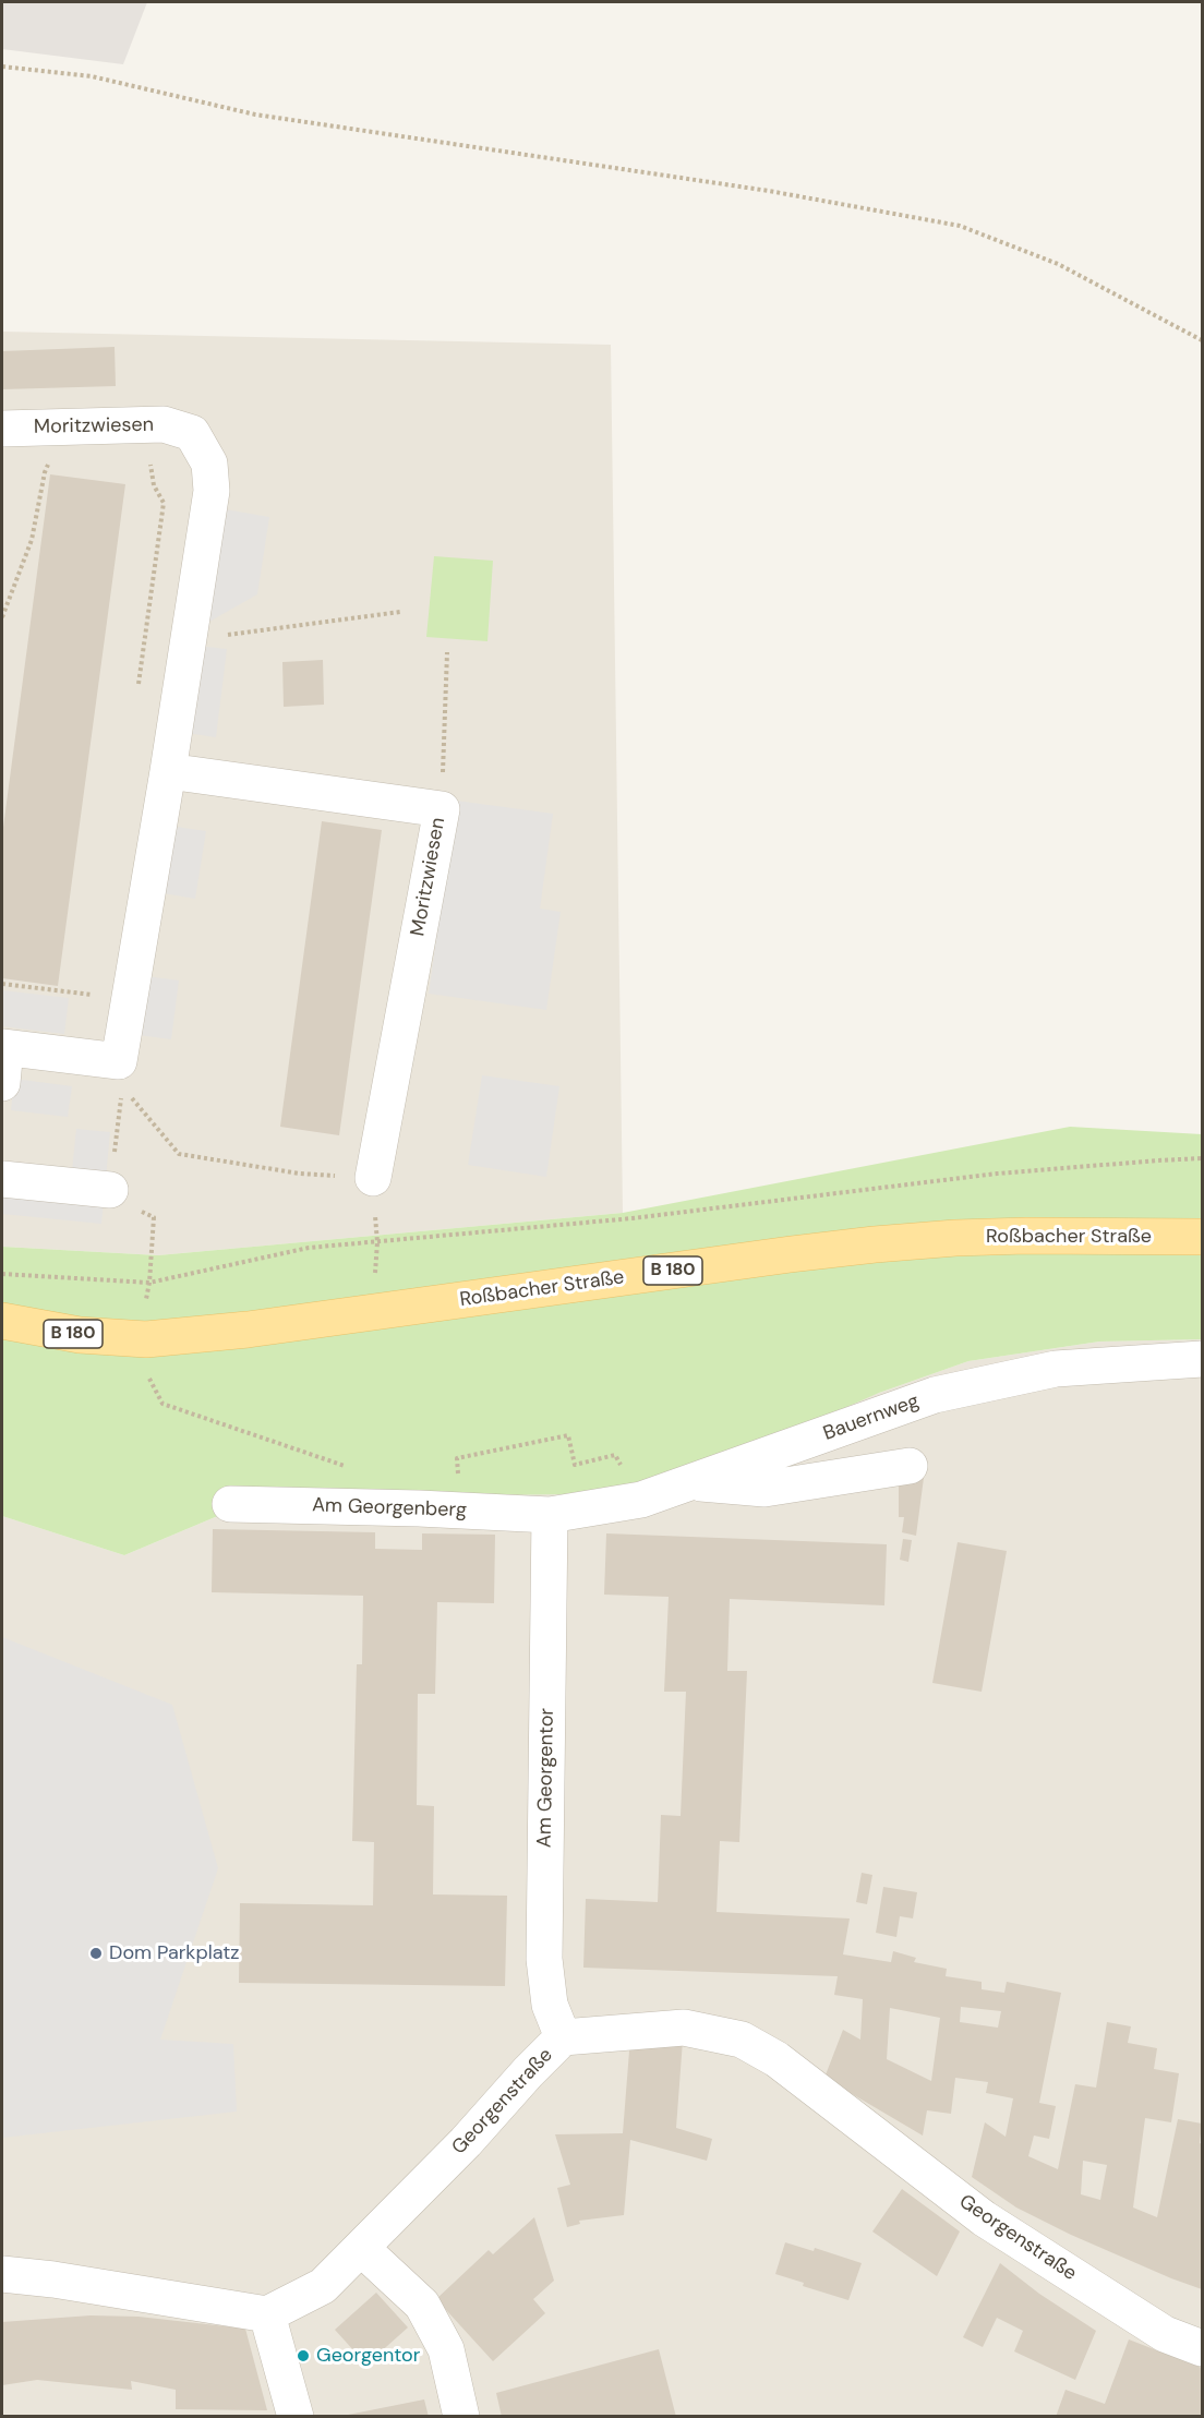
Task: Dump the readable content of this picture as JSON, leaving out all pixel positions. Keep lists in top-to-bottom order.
{
  "streets": {
    "main road": ["Roßbacher Straße", "B 180"],
    "street": [
      "Moritzwiesen",
      "Bauernweg",
      "Am Georgenberg",
      "Am Georgentor",
      "Georgenstraße"
    ]
  },
  "crossings": [
    ["Bauernweg", "Am Georgenberg"],
    ["Bauernweg", "Am Georgentor"],
    ["Am Georgenberg", "Am Georgentor"],
    ["Am Georgentor", "Georgenstraße"]
  ],
  "places": ["Dom Parkplatz", "Georgentor"]
}
